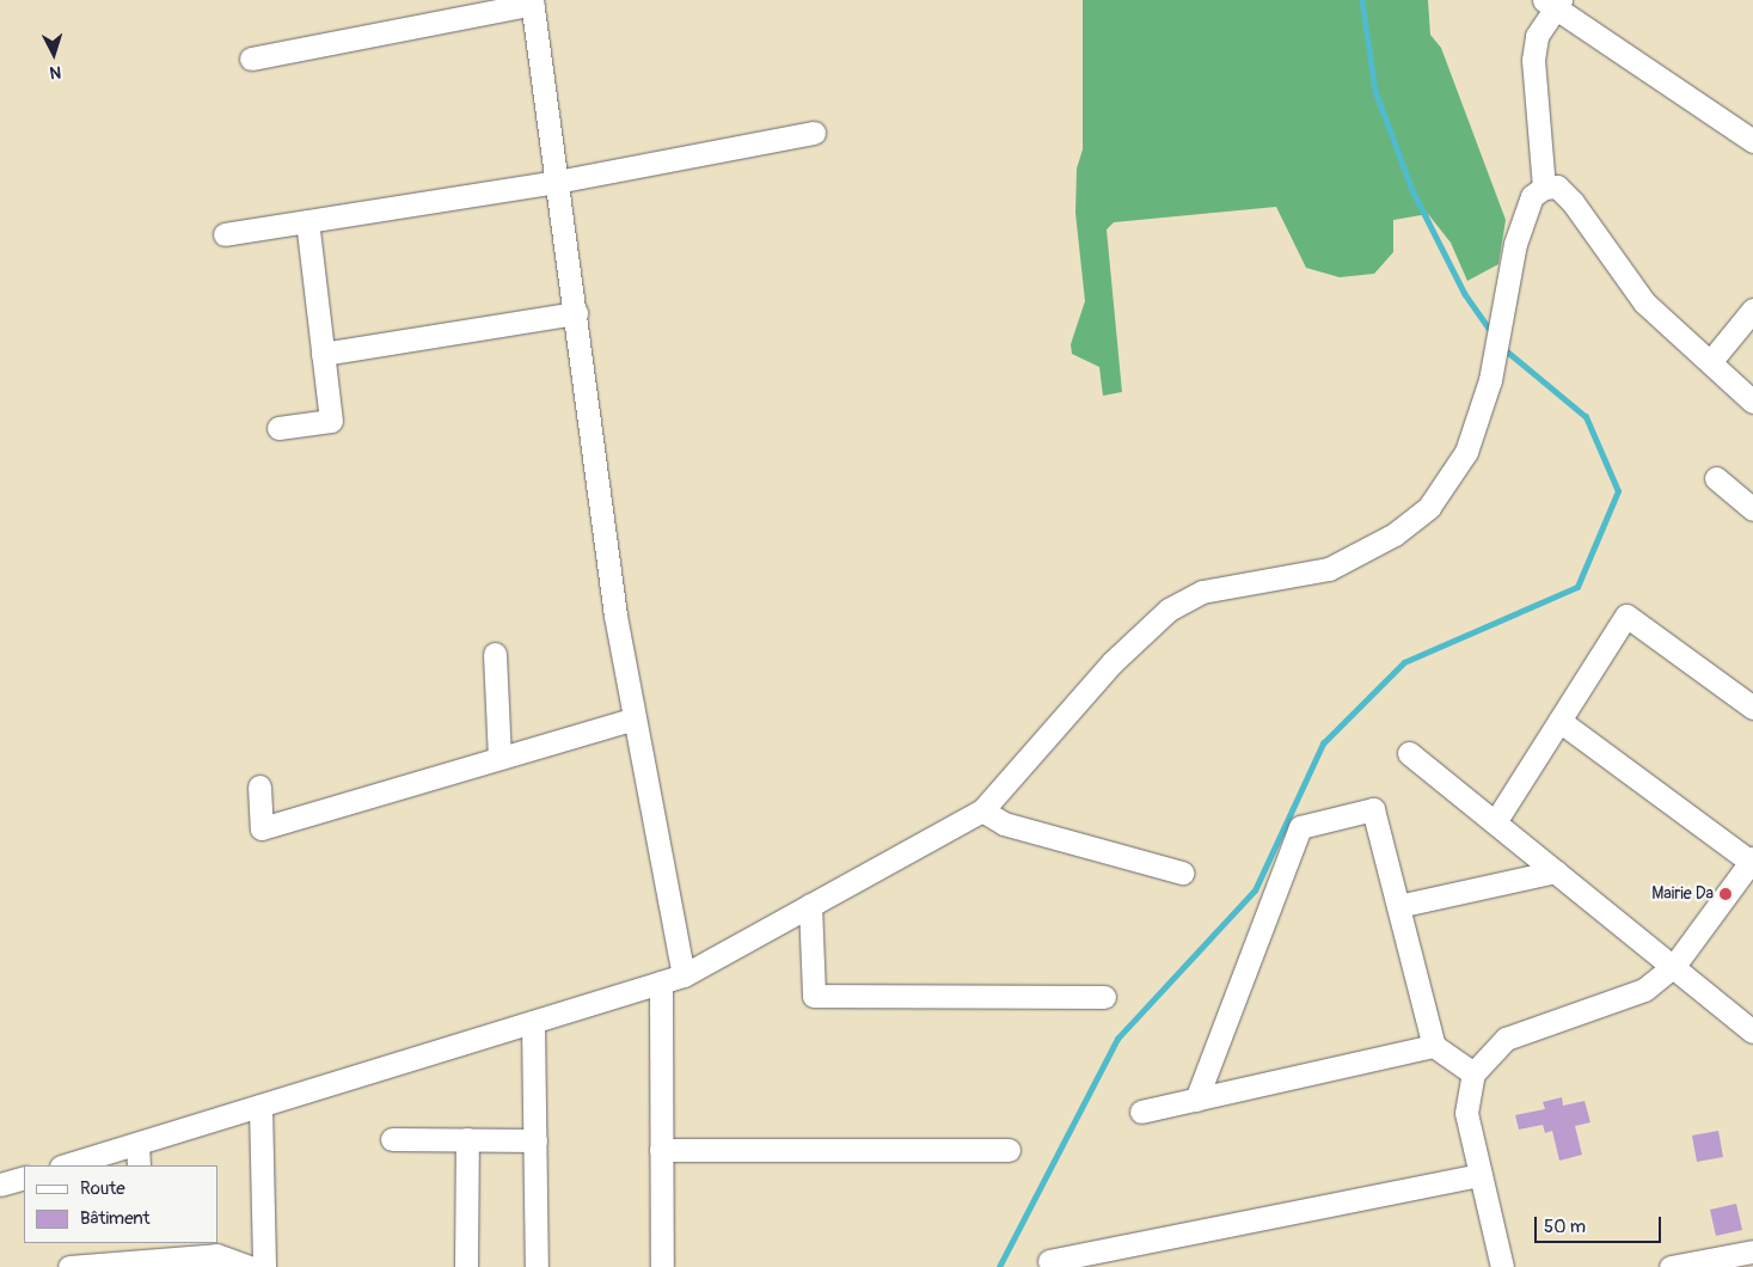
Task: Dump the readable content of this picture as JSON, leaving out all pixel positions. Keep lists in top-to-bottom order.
{
  "places": ["Mairie Da"],
  "legend": ["Route", "Bâtiment"],
  "scale_bar": "50 m",
  "north": "bottom"
}
